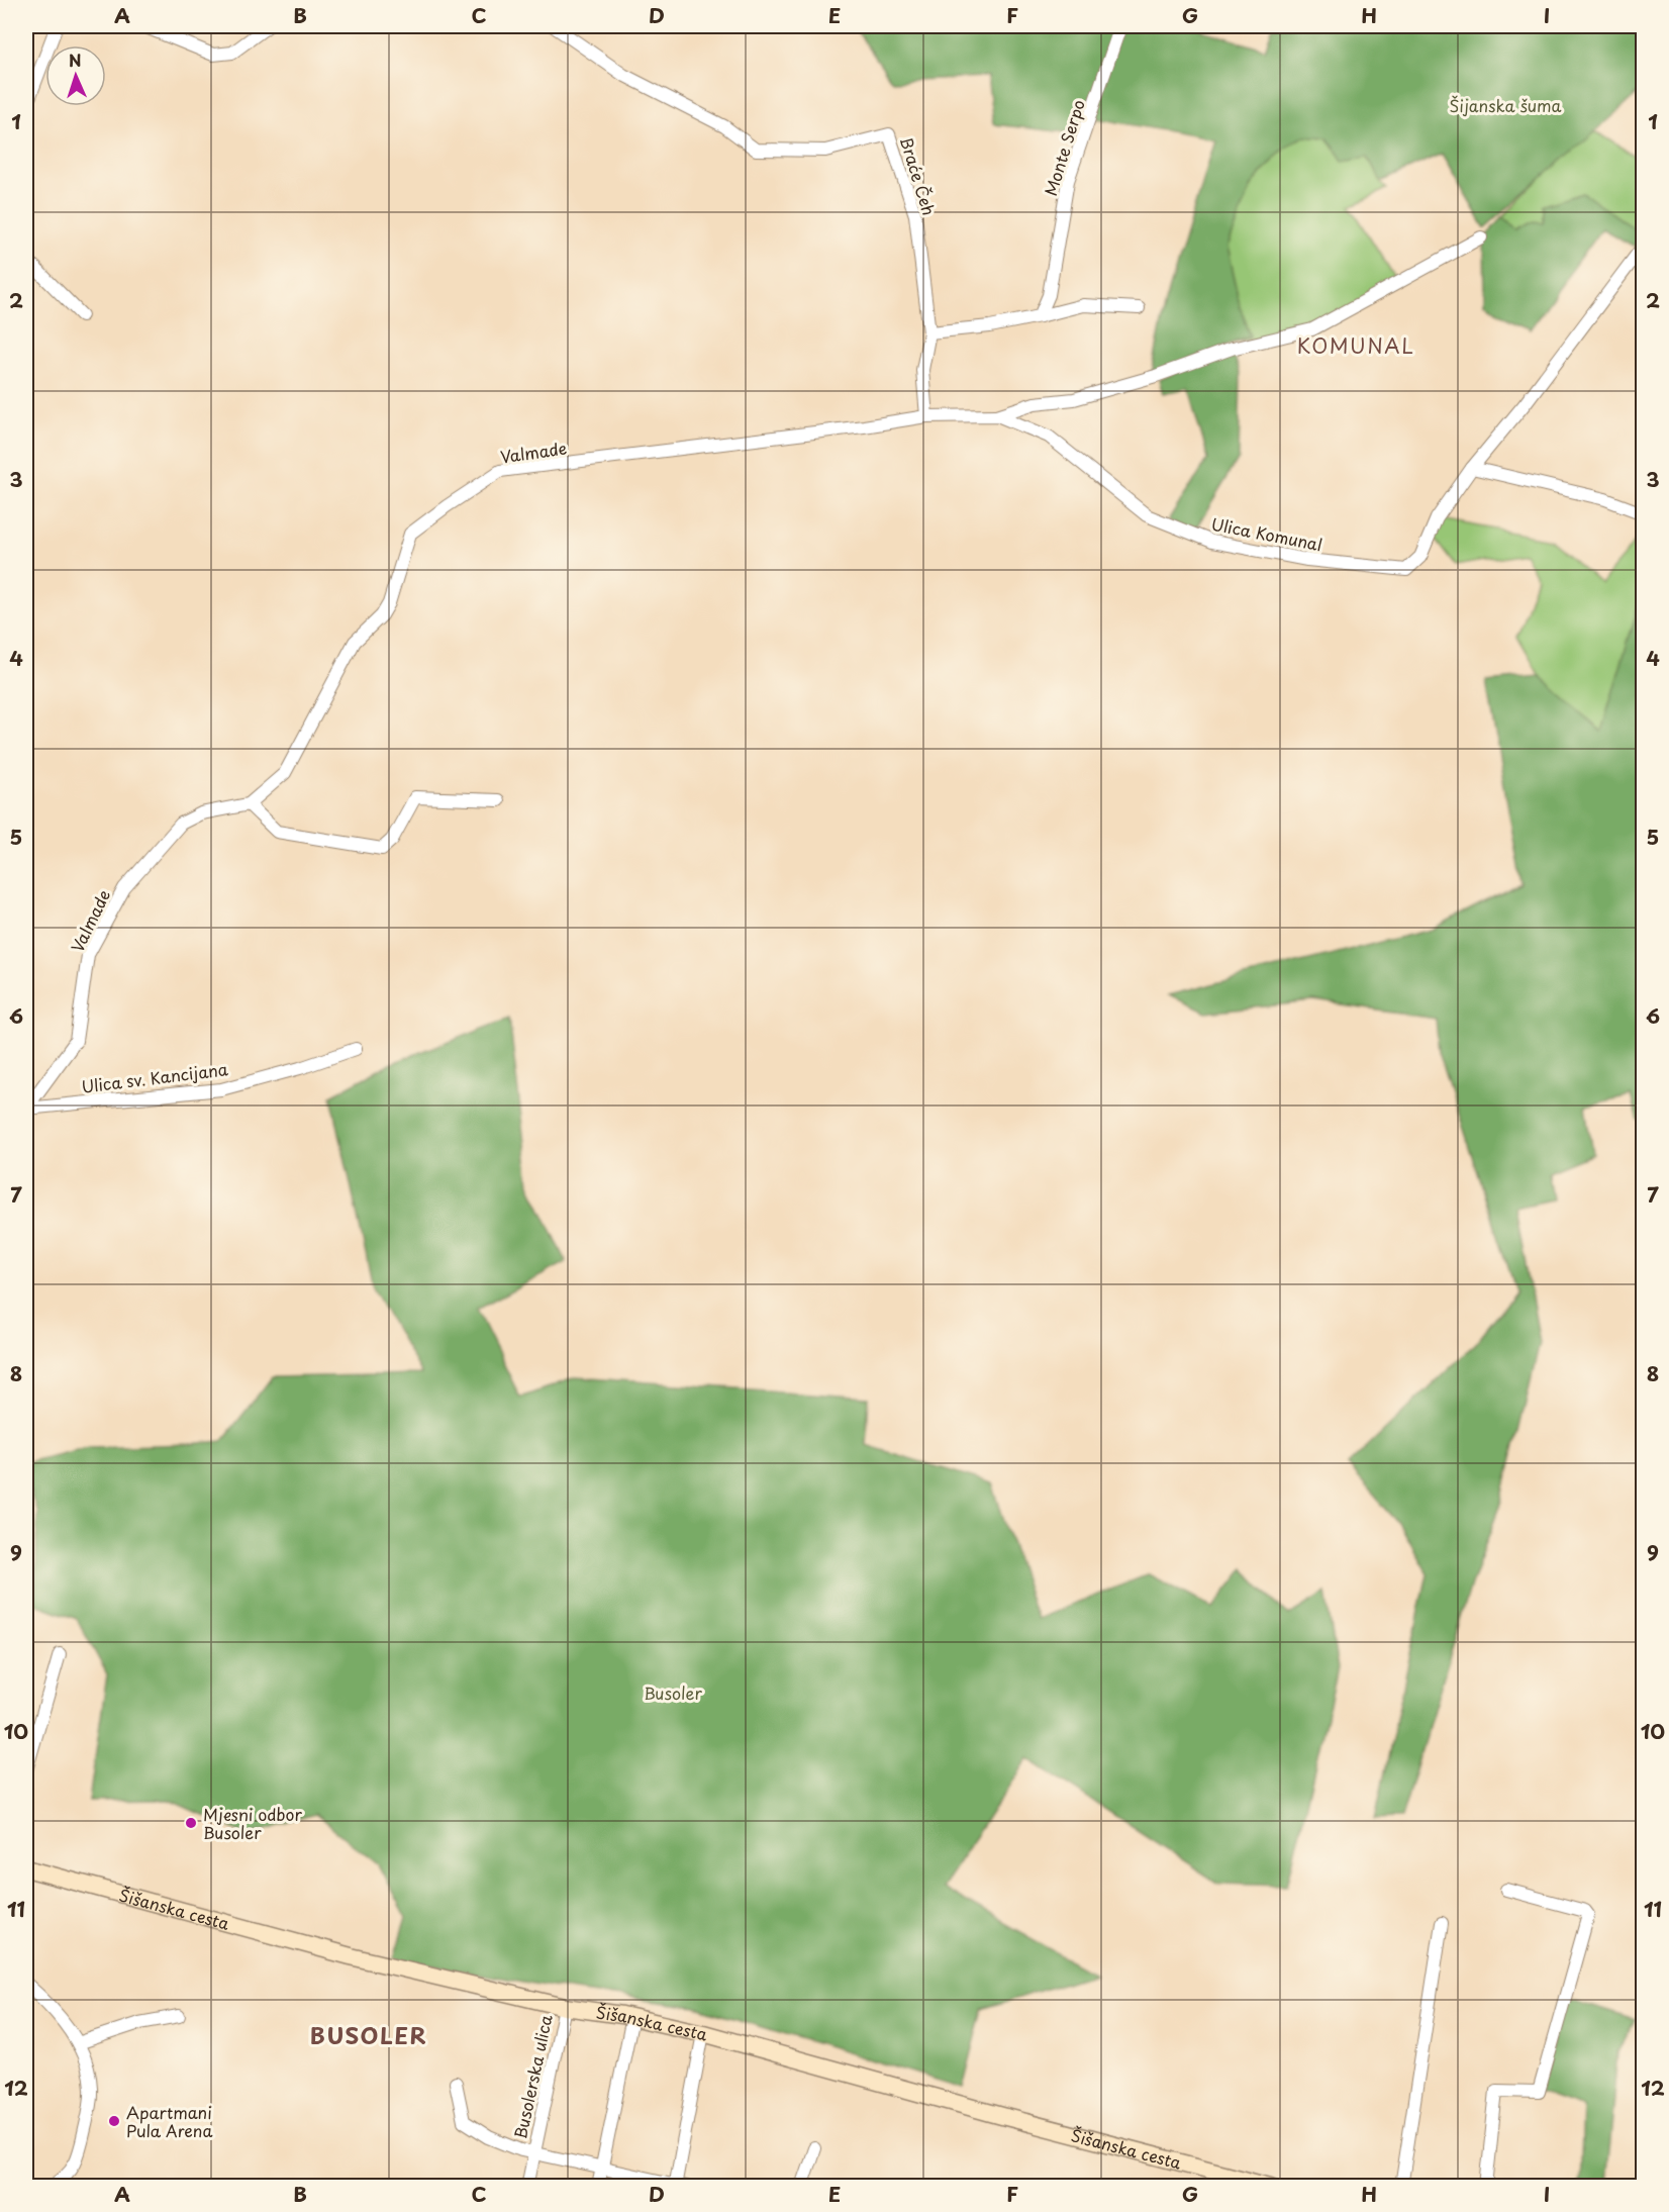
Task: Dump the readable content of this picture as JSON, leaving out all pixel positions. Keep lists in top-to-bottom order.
{
  "streets": {
    "main road": ["Šišanska cesta"],
    "street": [
      "Monte Serpo",
      "Braće Čeh",
      "Valmade",
      "Ulica Komunal",
      "Ulica sv. Kancijana",
      "Busolerska ulica"
    ]
  },
  "crossings": [
    ["Braće Čeh", "Valmade"],
    ["Braće Čeh", "Ulica Komunal"],
    ["Valmade", "Ulica Komunal"],
    ["Valmade", "Ulica sv. Kancijana"],
    ["Šišanska cesta", "Busolerska ulica"]
  ],
  "districts": ["KOMUNAL", "BUSOLER"],
  "parks": ["Šijanska šuma", "Busoler"],
  "places": ["Mjesni odbor Busoler", "Apartmani Pula Arena"],
  "north": "top",
  "grid": {
    "columns": [
      "A",
      "B",
      "C",
      "D",
      "E",
      "F",
      "G",
      "H",
      "I"
    ],
    "rows": [
      "1",
      "2",
      "3",
      "4",
      "5",
      "6",
      "7",
      "8",
      "9",
      "10",
      "11",
      "12"
    ]
  }
}
